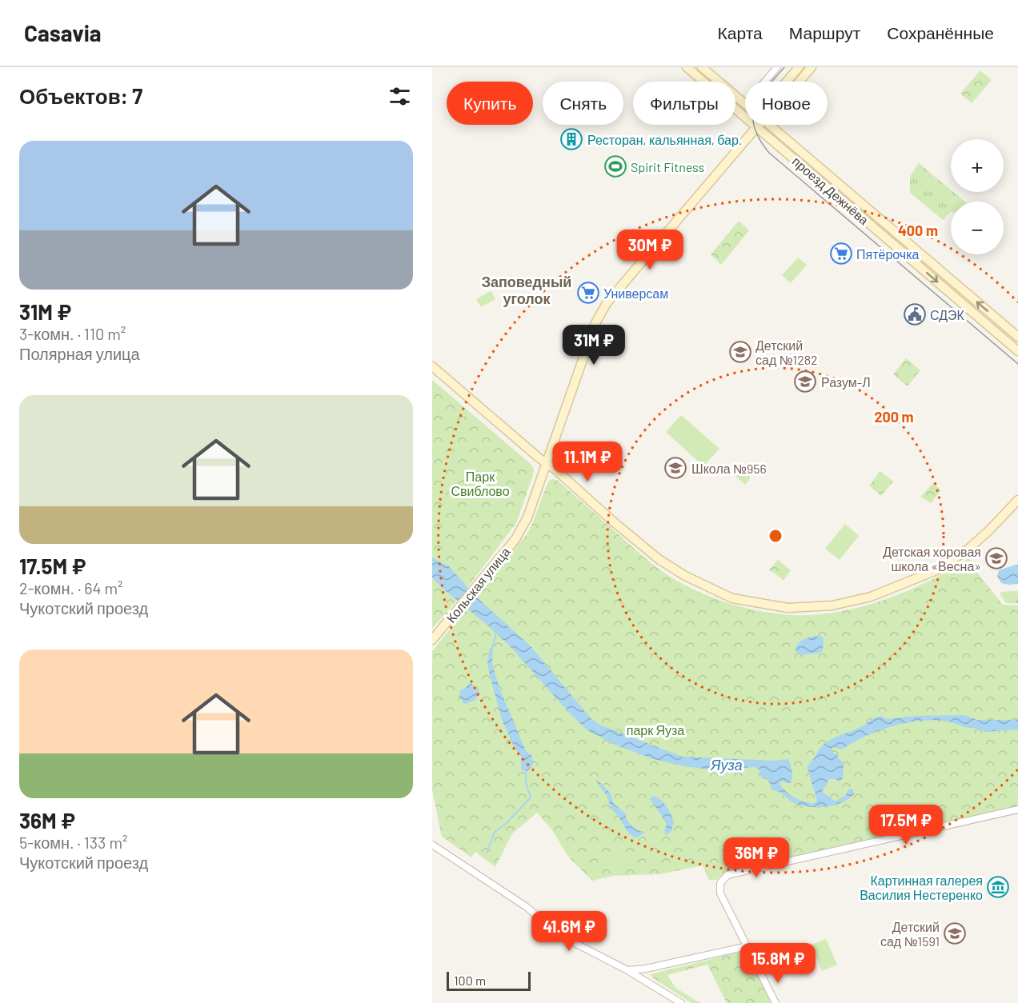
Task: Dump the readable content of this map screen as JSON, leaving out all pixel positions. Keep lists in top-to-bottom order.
{
  "streets": {
    "main road": ["проезд Дежнёва", "Кольская улица"]
  },
  "crossings": [
    ["проезд Дежнёва", "Кольская улица"]
  ],
  "districts": ["Заповедный уголок"],
  "water": ["Яуза"],
  "parks": ["Парк Свиблово", "парк Яуза"],
  "places": {
    "building": ["Ресторан, кальянная, бар."],
    "sports": ["Spirit Fitness"],
    "supermarket": ["Пятёрочка", "Универсам"],
    "public building": ["СДЭК"],
    "school or university": [
      "Детский сад №1282",
      "Разум-Л",
      "Школа №956",
      "Детская хоровая школа «Весна»",
      "Детский сад №1591"
    ],
    "museum": ["Картинная галерея Василия Нестеренко"]
  },
  "scale_bar": "100 m",
  "page": {
    "header": "Casavia",
    "nav": ["Карта", "Маршрут", "Сохранённые"],
    "heading": "Объектов: 7",
    "chip": [
      "Купить",
      "Снять",
      "Фильтры",
      "Новое"
    ],
    "list": [
      {
        "name": "31M ₽",
        "note": "3-комн. · 110 m² · Полярная улица"
      },
      {
        "name": "17.5M ₽",
        "note": "2-комн. · 64 m² · Чукотский проезд"
      },
      {
        "name": "36M ₽",
        "note": "5-комн. · 133 m² · Чукотский проезд"
      }
    ],
    "map_buttons": ["+", "−"],
    "price": [
      "30M ₽",
      "31M ₽",
      "11.1M ₽",
      "17.5M ₽",
      "36M ₽",
      "41.6M ₽",
      "15.8M ₽"
    ],
    "scale": "100 m"
  },
  "rings": ["400 m", "200 m"]
}
